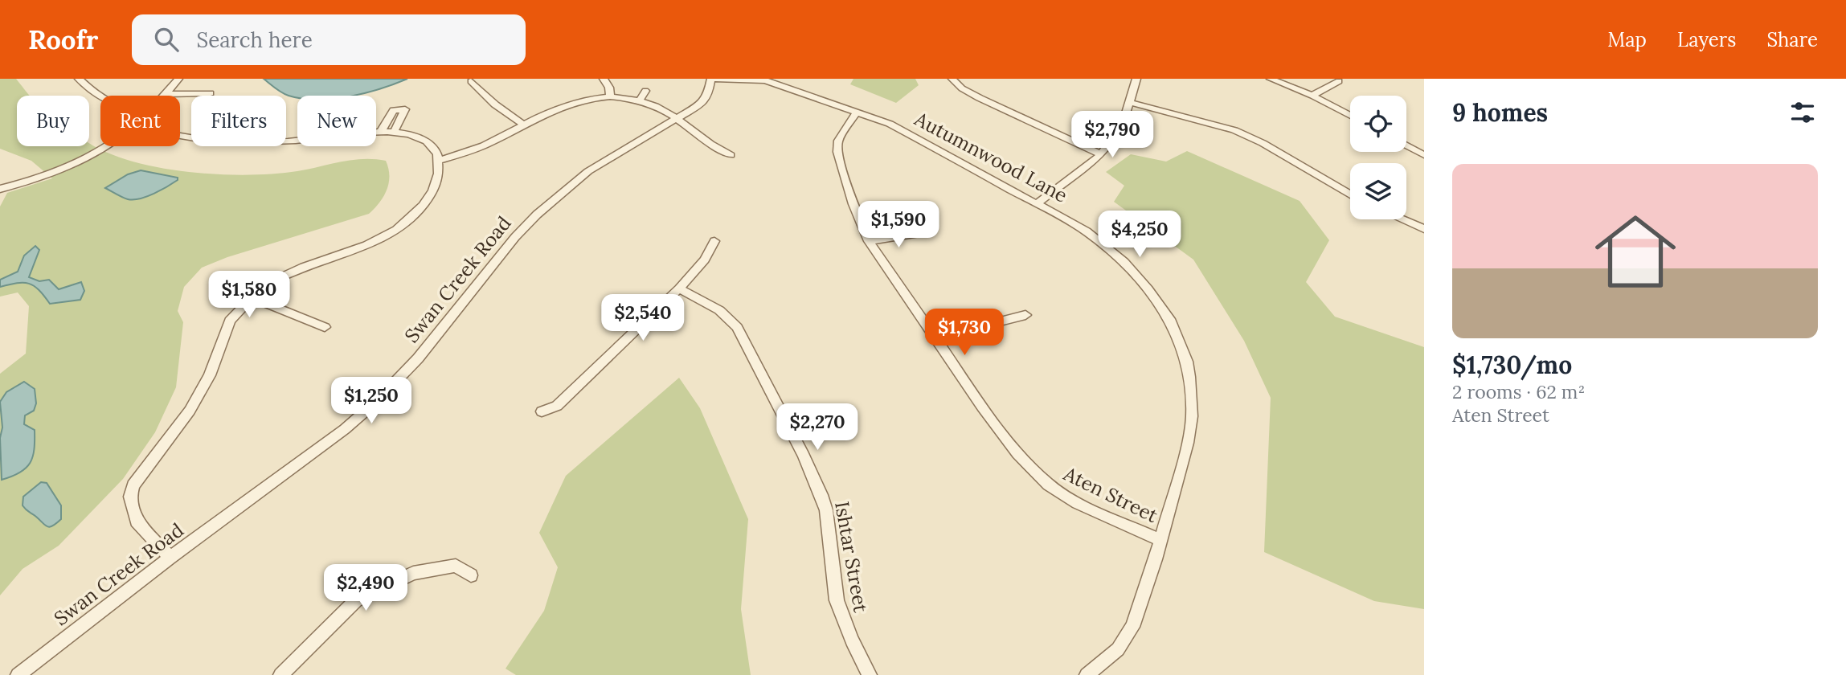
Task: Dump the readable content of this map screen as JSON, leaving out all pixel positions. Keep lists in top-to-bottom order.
{
  "streets": {
    "street": [
      "Autumnwood Lane",
      "Swan Creek Road",
      "Aten Street",
      "Ishtar Street"
    ]
  },
  "crossings": [
    ["Autumnwood Lane", "Swan Creek Road"],
    ["Autumnwood Lane", "Aten Street"]
  ],
  "page": {
    "header": "Roofr",
    "search": "Search here",
    "nav": ["Map", "Layers", "Share"],
    "heading": "9 homes",
    "chip": [
      "Buy",
      "Rent",
      "Filters",
      "New"
    ],
    "price": [
      "$2,790",
      "$1,590",
      "$4,250",
      "$1,580",
      "$2,540",
      "$1,730",
      "$1,250",
      "$2,270",
      "$2,490"
    ],
    "list": [
      {
        "name": "$1,730/mo",
        "note": "2 rooms · 62 m² · Aten Street"
      }
    ]
  }
}
